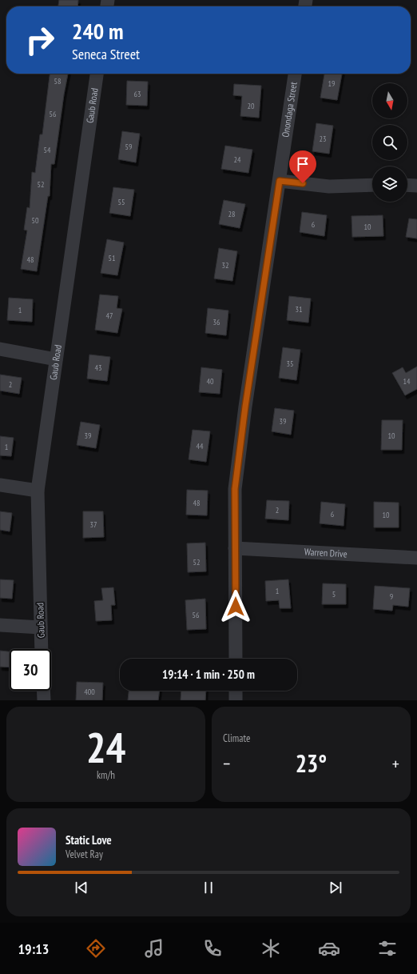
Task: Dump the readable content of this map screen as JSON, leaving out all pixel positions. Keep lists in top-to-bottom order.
{
  "streets": {
    "street": ["Gaub Road", "Onondaga Street", "Warren Drive"]
  },
  "crossings": [
    ["Onondaga Street", "Warren Drive"]
  ],
  "house_numbers": [
    "58",
    "19",
    "63",
    "20",
    "56",
    "23",
    "59",
    "54",
    "24",
    "52",
    "55",
    "28",
    "50",
    "6",
    "10",
    "51",
    "48",
    "32",
    "31",
    "1",
    "47",
    "36",
    "35",
    "43",
    "40",
    "14",
    "2",
    "39",
    "39",
    "10",
    "44",
    "1",
    "48",
    "2",
    "6",
    "10",
    "37",
    "52",
    "1",
    "5",
    "9",
    "56",
    "400"
  ],
  "north": "bottom",
  "page": {
    "turn": ["240 m", "Seneca Street"],
    "limit": "30",
    "trip": "19:14 · 1 min · 250 m",
    "tile": [
      ["24", "km/h"],
      "Climate"
    ],
    "heat": ["−", "23°", "+"],
    "song": ["Static Love", "Velvet Ray"],
    "tabs": "19:13"
  }
}
